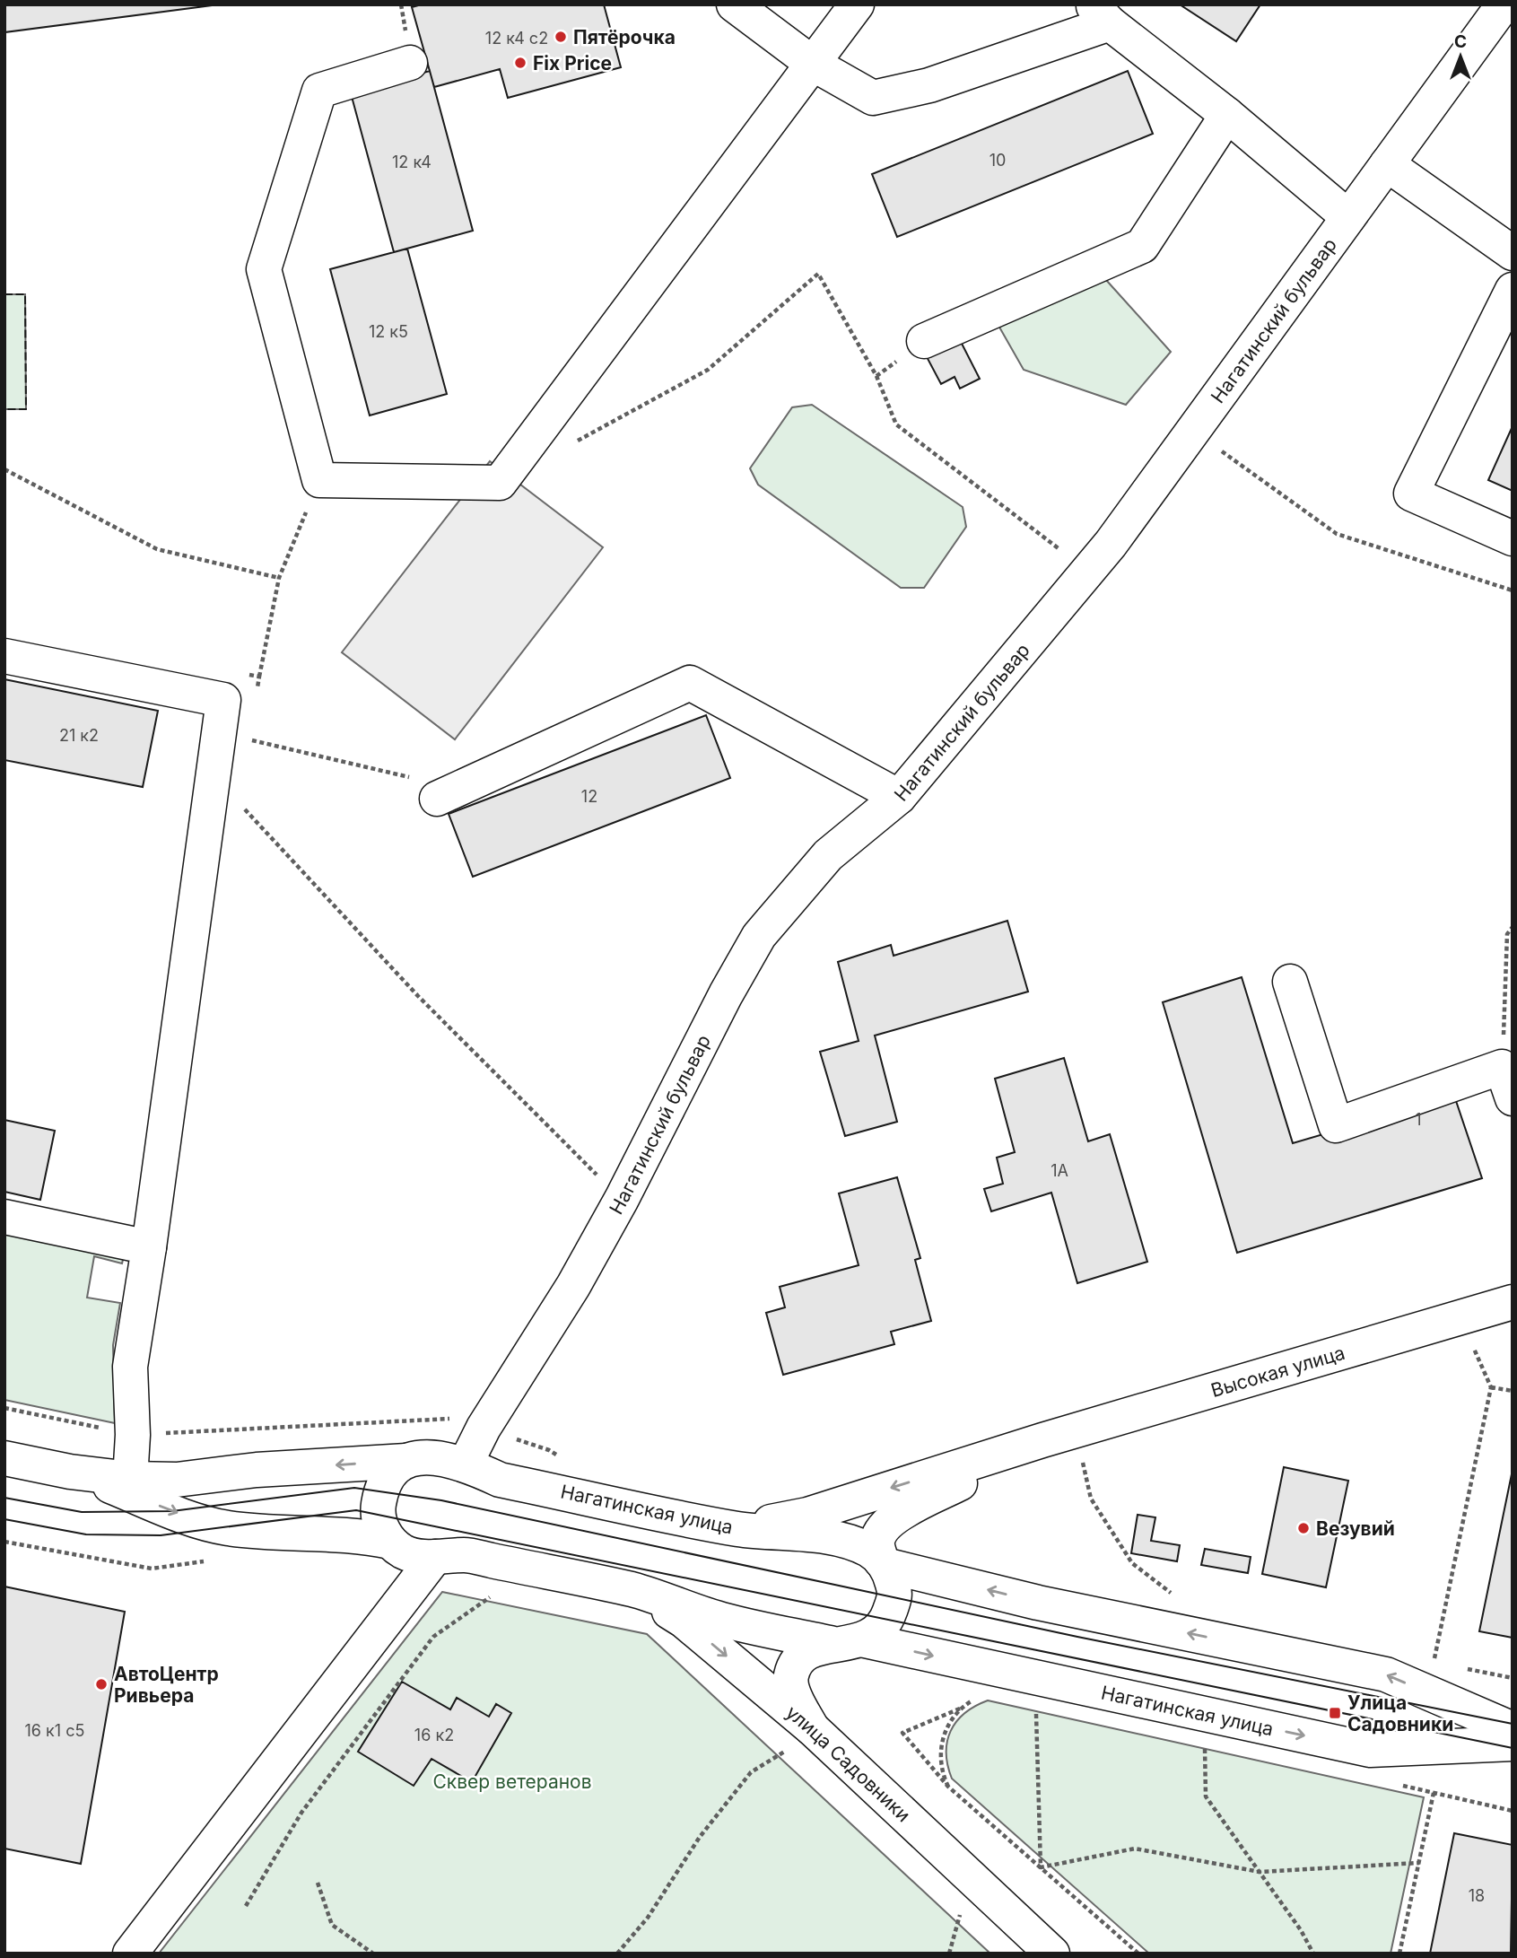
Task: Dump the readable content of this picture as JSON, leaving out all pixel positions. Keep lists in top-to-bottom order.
{
  "streets": {
    "street": [
      "Нагатинский бульвар",
      "Высокая улица",
      "Нагатинская улица",
      "улица Садовники"
    ]
  },
  "crossings": [
    ["Нагатинский бульвар", "Нагатинская улица"],
    ["Высокая улица", "Нагатинская улица"],
    ["Нагатинская улица", "улица Садовники"]
  ],
  "one_way": ["улица Садовники"],
  "parks": ["Сквер ветеранов"],
  "places": {
    "other": [
      "Пятёрочка",
      "Fix Price",
      "Везувий",
      "АвтоЦентр Ривьера"
    ],
    "transit": ["Улица Садовники"]
  },
  "house_numbers": [
    "12 к4 с2",
    "10",
    "12 к4",
    "12 к5",
    "21 к2",
    "12",
    "1",
    "1А",
    "16 к1 с5",
    "16 к2",
    "18"
  ],
  "north": "top"
}
